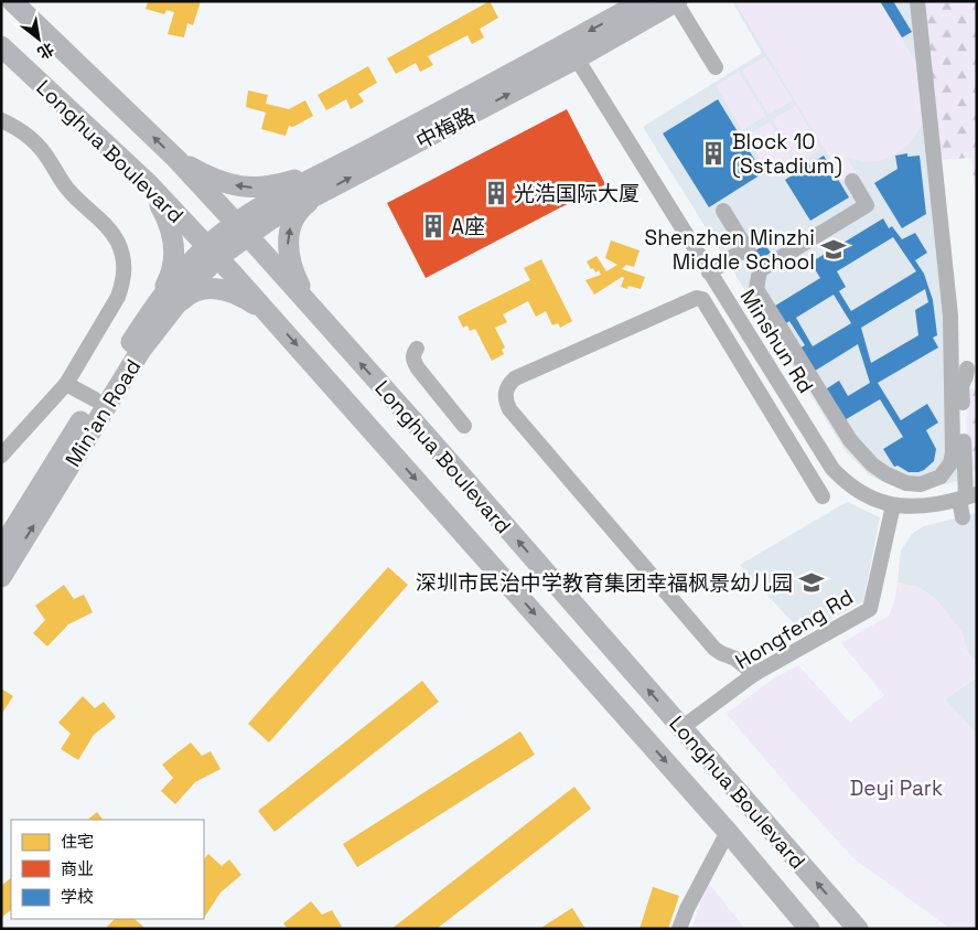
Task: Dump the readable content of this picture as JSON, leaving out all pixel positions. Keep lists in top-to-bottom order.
{
  "streets": {
    "main road": ["中梅路", "Longhua Boulevard", "Min'an Road"],
    "street": ["Minshun Rd", "Hongfeng Rd"]
  },
  "crossings": [
    ["中梅路", "Longhua Boulevard"],
    ["中梅路", "Minshun Rd"],
    ["中梅路", "Min'an Road"],
    ["Longhua Boulevard", "Min'an Road"],
    ["Longhua Boulevard", "Hongfeng Rd"],
    ["Minshun Rd", "Hongfeng Rd"]
  ],
  "parks": ["Deyi Park"],
  "places": {
    "building": ["Block 10 (Sstadium)", "光浩国际大厦", "A座"],
    "school or university": ["Shenzhen Minzhi Middle School", "深圳市民治中学教育集团幸福枫景幼儿园"]
  },
  "legend": ["住宅", "商业", "学校"],
  "north": "bottom right"
}
